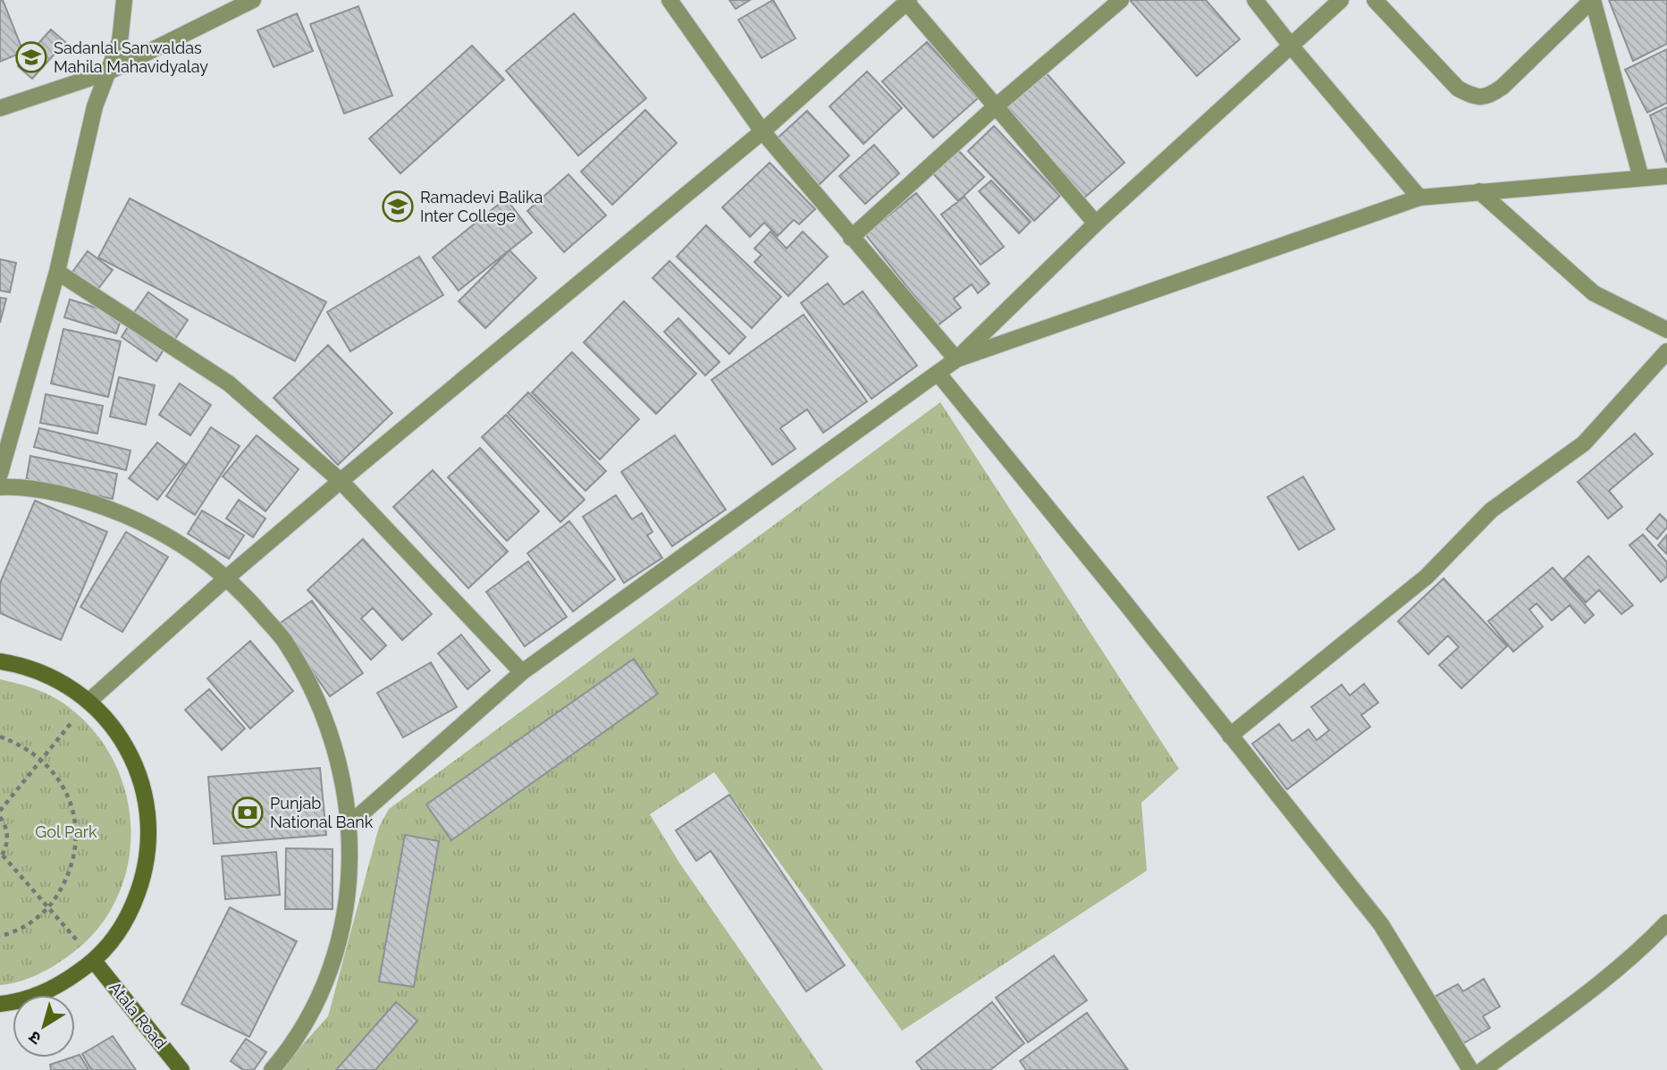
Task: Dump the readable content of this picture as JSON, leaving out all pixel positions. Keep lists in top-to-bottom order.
{
  "streets": {
    "main road": ["Atala Road"]
  },
  "parks": ["Gol Park"],
  "places": {
    "school or university": ["Sadanlal Sanwaldas Mahila Mahavidyalay", "Ramadevi Balika Inter College"],
    "bank": ["Punjab National Bank"]
  },
  "north": "bottom left"
}
